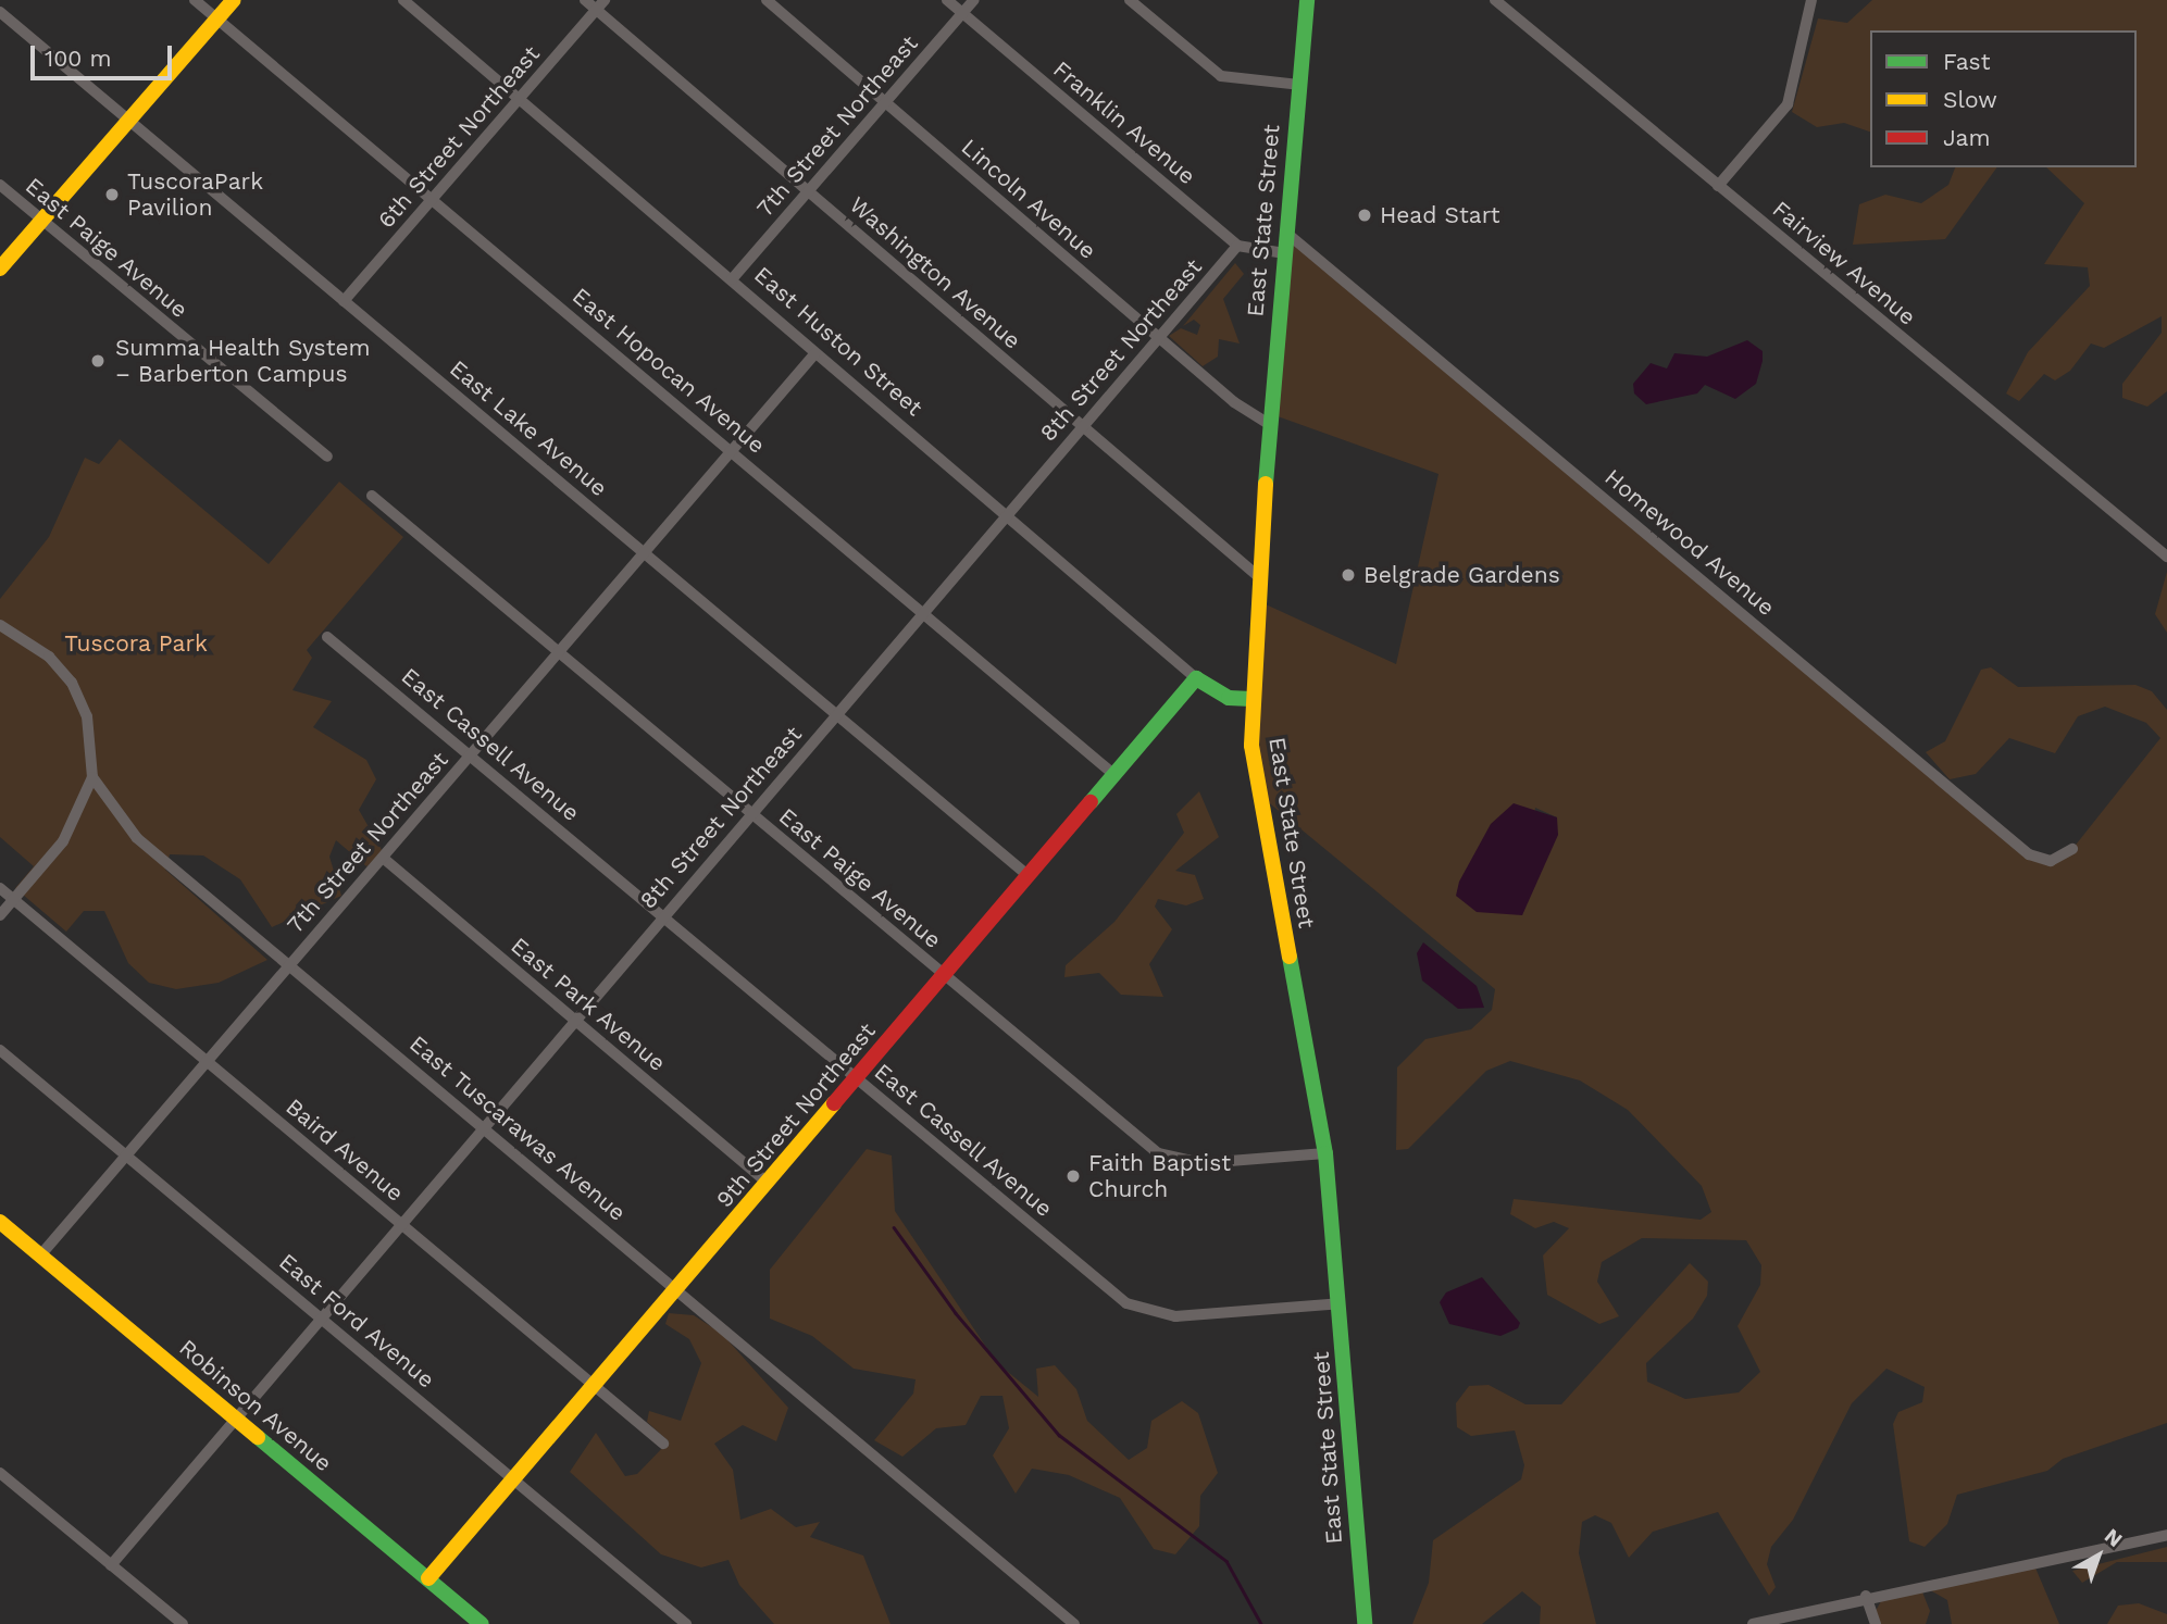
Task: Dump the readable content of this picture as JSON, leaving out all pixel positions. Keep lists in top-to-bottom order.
{
  "streets": {
    "street": [
      "Franklin Avenue",
      "7th Street Northeast",
      "6th Street Northeast",
      "Lincoln Avenue",
      "East State Street",
      "East Paige Avenue",
      "Fairview Avenue",
      "Washington Avenue",
      "East Huston Street",
      "8th Street Northeast",
      "East Hopocan Avenue",
      "East Lake Avenue",
      "Homewood Avenue",
      "East Cassell Avenue",
      "East Park Avenue",
      "9th Street Northeast",
      "East Tuscarawas Avenue",
      "Baird Avenue",
      "East Ford Avenue",
      "Robinson Avenue"
    ]
  },
  "crossings": [
    ["Franklin Avenue", "7th Street Northeast"],
    ["Franklin Avenue", "8th Street Northeast"],
    ["7th Street Northeast", "Lincoln Avenue"],
    ["7th Street Northeast", "East Paige Avenue"],
    ["7th Street Northeast", "Washington Avenue"],
    ["7th Street Northeast", "East Huston Street"],
    ["7th Street Northeast", "East Hopocan Avenue"],
    ["7th Street Northeast", "East Lake Avenue"],
    ["7th Street Northeast", "East Cassell Avenue"],
    ["7th Street Northeast", "East Park Avenue"],
    ["7th Street Northeast", "East Tuscarawas Avenue"],
    ["7th Street Northeast", "Baird Avenue"],
    ["7th Street Northeast", "East Ford Avenue"],
    ["7th Street Northeast", "Robinson Avenue"],
    ["6th Street Northeast", "Washington Avenue"],
    ["6th Street Northeast", "East Huston Street"],
    ["6th Street Northeast", "East Hopocan Avenue"],
    ["6th Street Northeast", "East Lake Avenue"],
    ["Lincoln Avenue", "East State Street"],
    ["Lincoln Avenue", "8th Street Northeast"],
    ["East State Street", "East Paige Avenue"],
    ["East State Street", "Washington Avenue"],
    ["East State Street", "East Huston Street"],
    ["East State Street", "Homewood Avenue"],
    ["East State Street", "East Cassell Avenue"],
    ["East Paige Avenue", "8th Street Northeast"],
    ["East Paige Avenue", "9th Street Northeast"],
    ["Washington Avenue", "8th Street Northeast"],
    ["East Huston Street", "8th Street Northeast"],
    ["East Huston Street", "9th Street Northeast"],
    ["8th Street Northeast", "East Hopocan Avenue"],
    ["8th Street Northeast", "East Lake Avenue"],
    ["8th Street Northeast", "East Cassell Avenue"],
    ["8th Street Northeast", "East Park Avenue"],
    ["8th Street Northeast", "East Tuscarawas Avenue"],
    ["8th Street Northeast", "Baird Avenue"],
    ["8th Street Northeast", "East Ford Avenue"],
    ["8th Street Northeast", "Robinson Avenue"],
    ["East Hopocan Avenue", "9th Street Northeast"],
    ["East Lake Avenue", "9th Street Northeast"],
    ["East Cassell Avenue", "9th Street Northeast"],
    ["East Park Avenue", "9th Street Northeast"],
    ["9th Street Northeast", "East Tuscarawas Avenue"],
    ["9th Street Northeast", "Baird Avenue"],
    ["9th Street Northeast", "East Ford Avenue"],
    ["9th Street Northeast", "Robinson Avenue"]
  ],
  "parks": ["Tuscora Park"],
  "places": [
    "TuscoraPark Pavilion",
    "Head Start",
    "Summa Health System – Barberton Campus",
    "Belgrade Gardens",
    "Faith Baptist Church"
  ],
  "legend": ["Fast", "Slow", "Jam"],
  "scale_bar": "100 m",
  "north": "top right"
}
